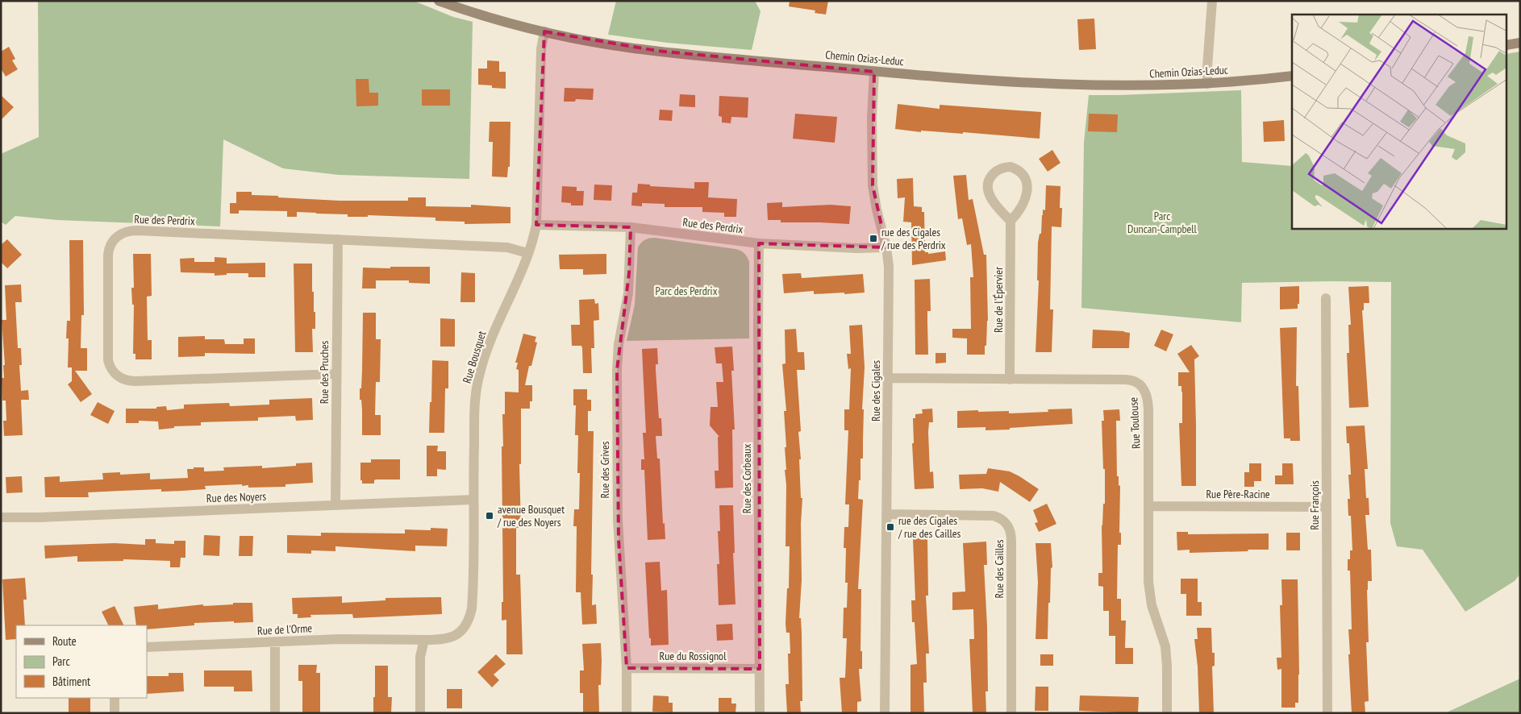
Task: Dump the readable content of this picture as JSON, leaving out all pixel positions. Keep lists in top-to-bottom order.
{
  "streets": {
    "street": [
      "Chemin Ozias-Leduc",
      "Rue des Perdrix",
      "Rue de l'Épervier",
      "Rue Bousquet",
      "Rue des Pruches",
      "Rue des Cigales",
      "Rue Toulouse",
      "Rue des Grives",
      "Rue des Corbeaux",
      "Rue Père-Racine",
      "Rue des Noyers",
      "Rue François",
      "Rue des Cailles",
      "Rue de l'Orme",
      "Rue du Rossignol"
    ]
  },
  "crossings": [
    ["Chemin Ozias-Leduc", "Rue Bousquet"],
    ["Chemin Ozias-Leduc", "Rue des Cigales"],
    ["Rue des Perdrix", "Rue Bousquet"],
    ["Rue des Perdrix", "Rue des Pruches"],
    ["Rue des Perdrix", "Rue des Cigales"],
    ["Rue des Perdrix", "Rue des Grives"],
    ["Rue des Perdrix", "Rue des Corbeaux"],
    ["Rue de l'Épervier", "Rue Toulouse"],
    ["Rue Bousquet", "Rue des Noyers"],
    ["Rue Bousquet", "Rue de l'Orme"],
    ["Rue des Pruches", "Rue des Noyers"],
    ["Rue des Cigales", "Rue Toulouse"],
    ["Rue des Cigales", "Rue des Cailles"],
    ["Rue Toulouse", "Rue Père-Racine"],
    ["Rue des Grives", "Rue du Rossignol"],
    ["Rue des Corbeaux", "Rue du Rossignol"],
    ["Rue Père-Racine", "Rue François"]
  ],
  "parks": ["Parc Duncan-Campbell", "Parc des Perdrix"],
  "places": {
    "transit": ["rue des Cigales / rue des Perdrix", "avenue Bousquet / rue des Noyers", "rue des Cigales / rue des Cailles"]
  },
  "legend": ["Route", "Parc", "Bâtiment"]
}
